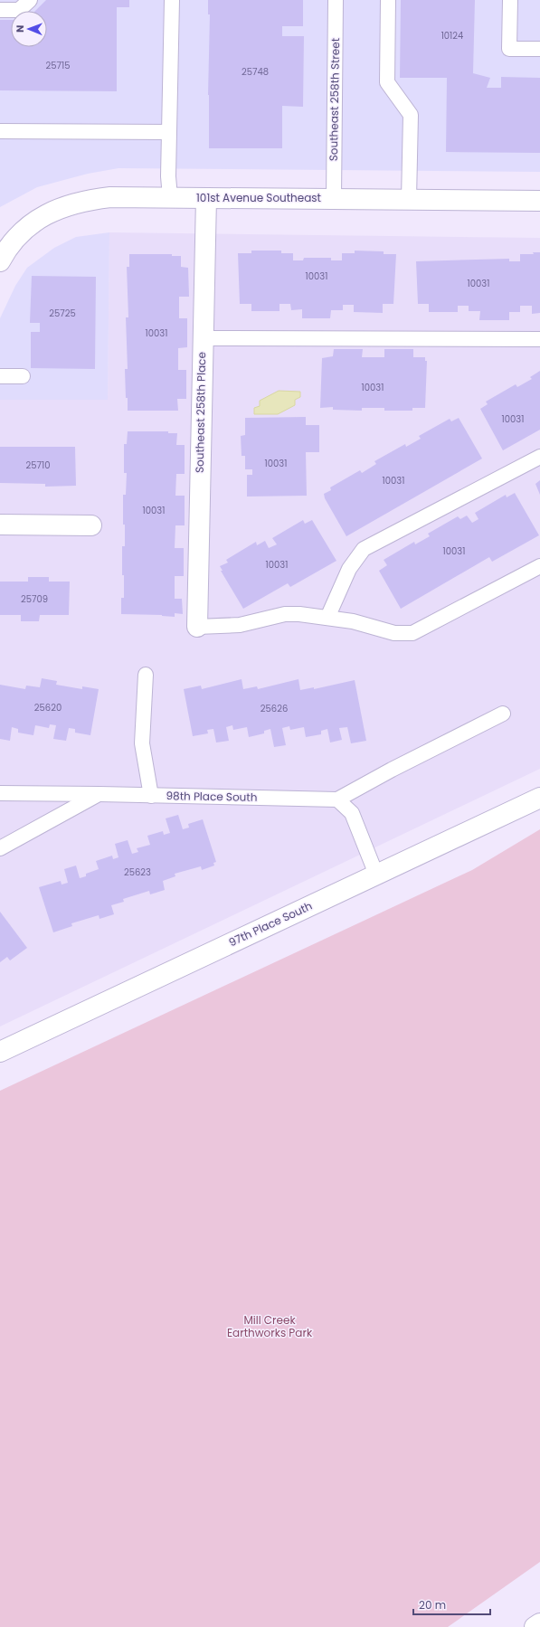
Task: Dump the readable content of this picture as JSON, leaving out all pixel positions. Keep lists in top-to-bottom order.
{
  "streets": {
    "street": ["101st Avenue Southeast", "Southeast 258th Place", "97th Place South"],
    "lane": ["Southeast 258th Street", "98th Place South"]
  },
  "crossings": [
    ["Southeast 258th Street", "101st Avenue Southeast"],
    ["101st Avenue Southeast", "Southeast 258th Place"]
  ],
  "parks": ["Mill Creek Earthworks Park"],
  "house_numbers": [
    "10124",
    "25715",
    "25748",
    "10031",
    "10031",
    "25725",
    "10031",
    "10031",
    "10031",
    "10031",
    "25710",
    "10031",
    "10031",
    "10031",
    "10031",
    "25709",
    "25620",
    "25626",
    "25623"
  ],
  "scale_bar": "20 m",
  "north": "left"
}
